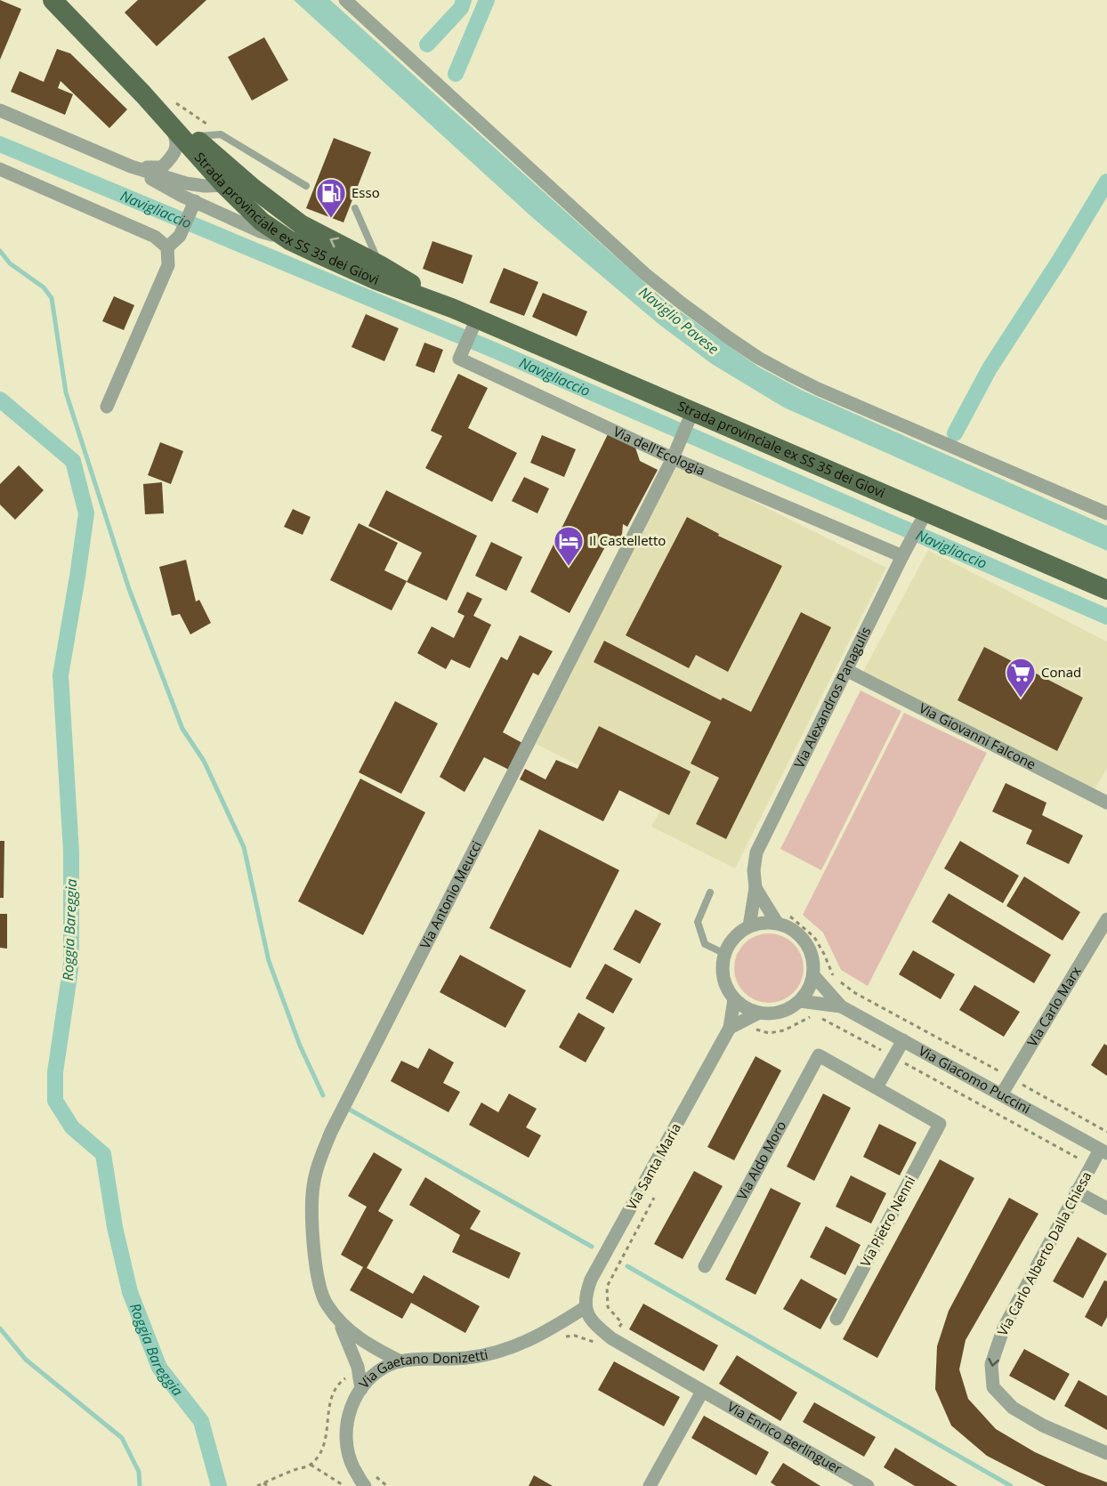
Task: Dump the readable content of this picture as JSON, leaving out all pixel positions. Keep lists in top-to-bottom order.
{
  "streets": {
    "main road": ["Strada provinciale ex SS 35 dei Giovi"],
    "street": [
      "Via dell'Ecologia",
      "Via Alexandros Panagulis",
      "Via Giovanni Falcone",
      "Via Antonio Meucci",
      "Via Carlo Marx",
      "Via Giacomo Puccini",
      "Via Aldo Moro",
      "Via Santa Maria",
      "Via Pietro Nenni",
      "Via Carlo Alberto Dalla Chiesa",
      "Via Gaetano Donizetti",
      "Via Enrico Berlinguer"
    ]
  },
  "crossings": [
    ["Strada provinciale ex SS 35 dei Giovi", "Via dell'Ecologia"],
    ["Strada provinciale ex SS 35 dei Giovi", "Via Alexandros Panagulis"],
    ["Strada provinciale ex SS 35 dei Giovi", "Via Antonio Meucci"],
    ["Via dell'Ecologia", "Via Alexandros Panagulis"],
    ["Via dell'Ecologia", "Via Antonio Meucci"],
    ["Via Alexandros Panagulis", "Via Giovanni Falcone"],
    ["Via Alexandros Panagulis", "Via Giacomo Puccini"],
    ["Via Alexandros Panagulis", "Via Santa Maria"],
    ["Via Antonio Meucci", "Via Gaetano Donizetti"],
    ["Via Carlo Marx", "Via Giacomo Puccini"],
    ["Via Giacomo Puccini", "Via Santa Maria"],
    ["Via Giacomo Puccini", "Via Carlo Alberto Dalla Chiesa"],
    ["Via Aldo Moro", "Via Pietro Nenni"],
    ["Via Santa Maria", "Via Gaetano Donizetti"],
    ["Via Santa Maria", "Via Enrico Berlinguer"],
    ["Via Gaetano Donizetti", "Via Enrico Berlinguer"]
  ],
  "water": ["Navigliaccio", "Naviglio Pavese", "Roggia Bareggia"],
  "places": {
    "fuel station": ["Esso"],
    "hotel": ["Il Castelletto"],
    "supermarket": ["Conad"]
  }
}
